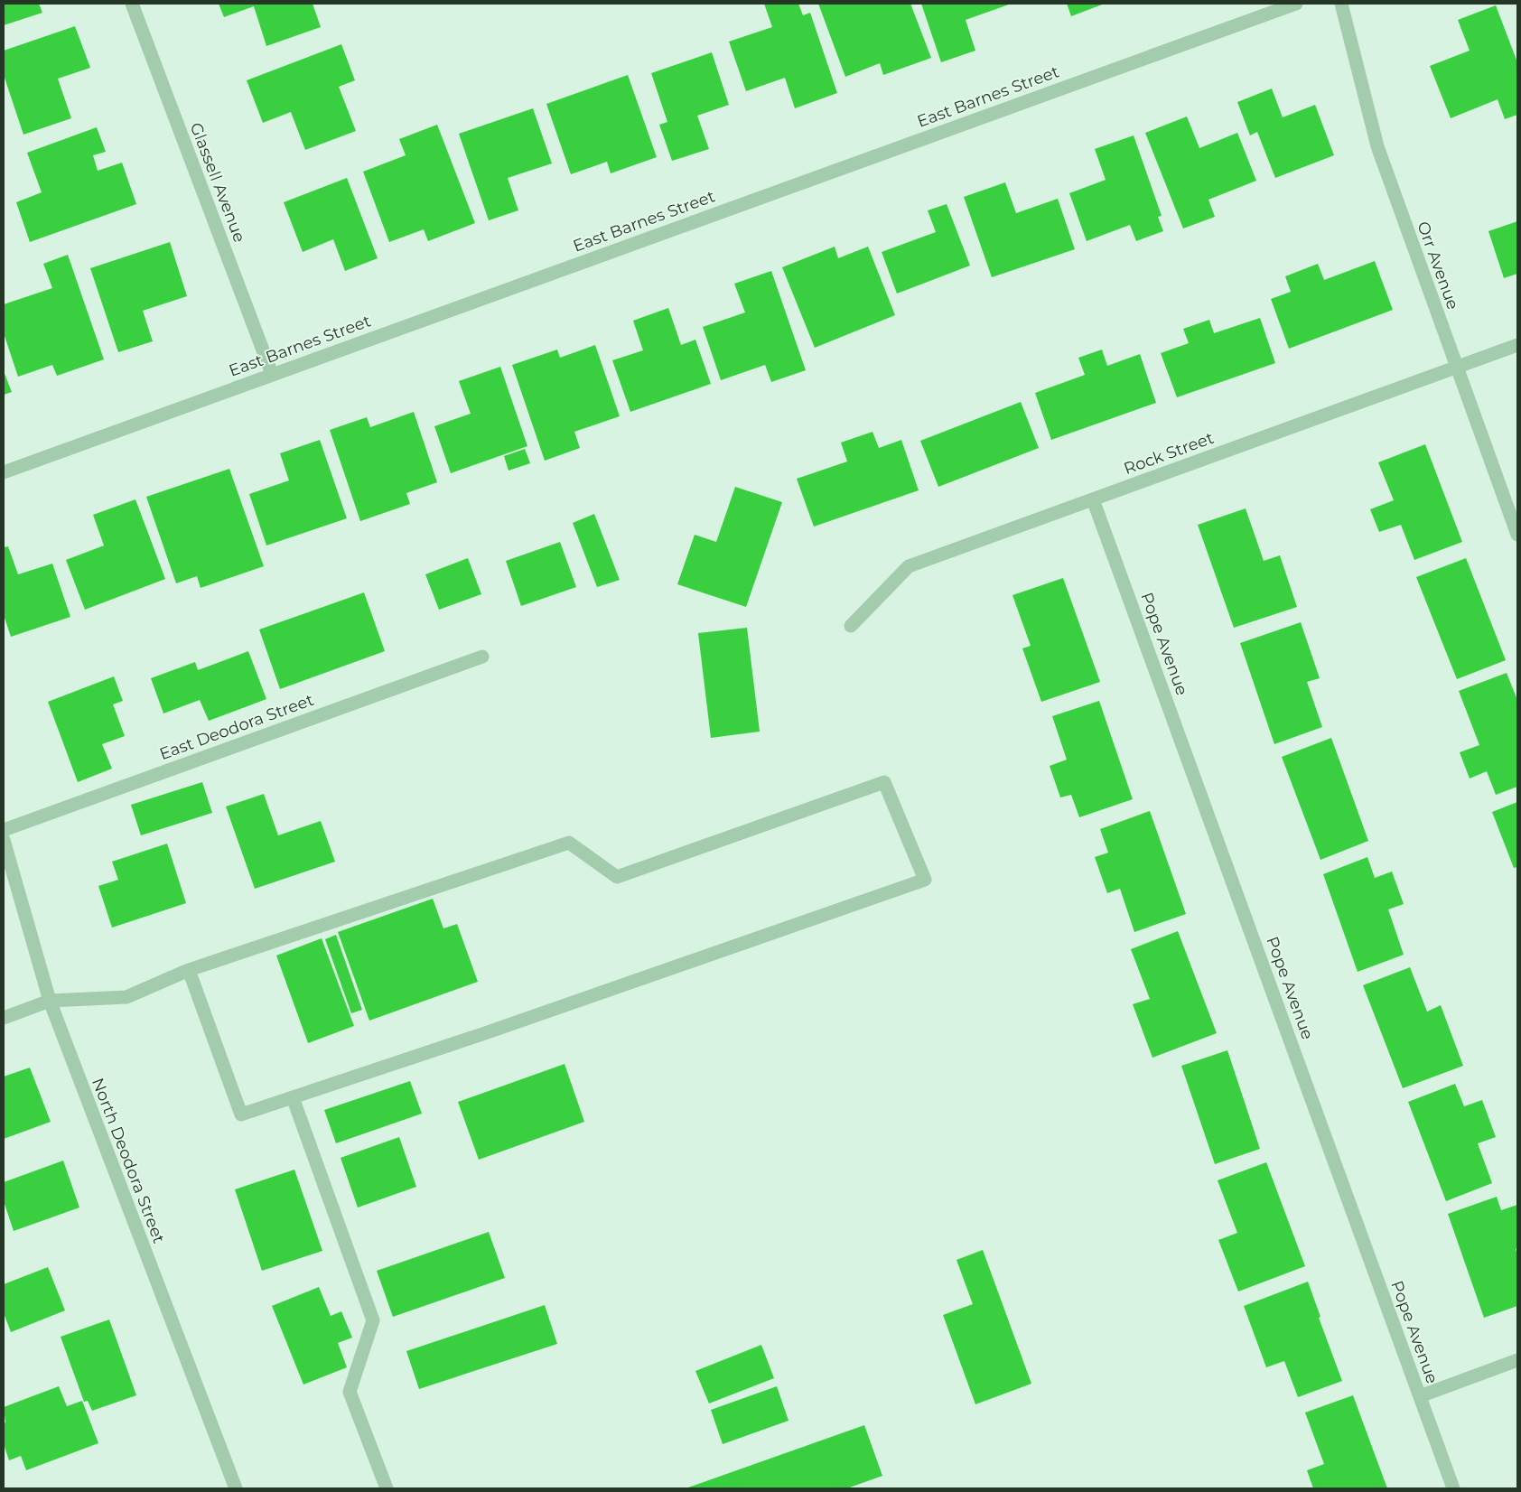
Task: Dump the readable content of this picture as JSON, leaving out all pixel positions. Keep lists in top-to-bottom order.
{
  "streets": {
    "street": [
      "East Barnes Street",
      "Glassell Avenue",
      "Orr Avenue",
      "Rock Street",
      "Pope Avenue",
      "East Deodora Street",
      "North Deodora Street"
    ]
  },
  "crossings": [
    ["East Barnes Street", "Glassell Avenue"],
    ["Orr Avenue", "Rock Street"],
    ["Rock Street", "Pope Avenue"]
  ]
}
